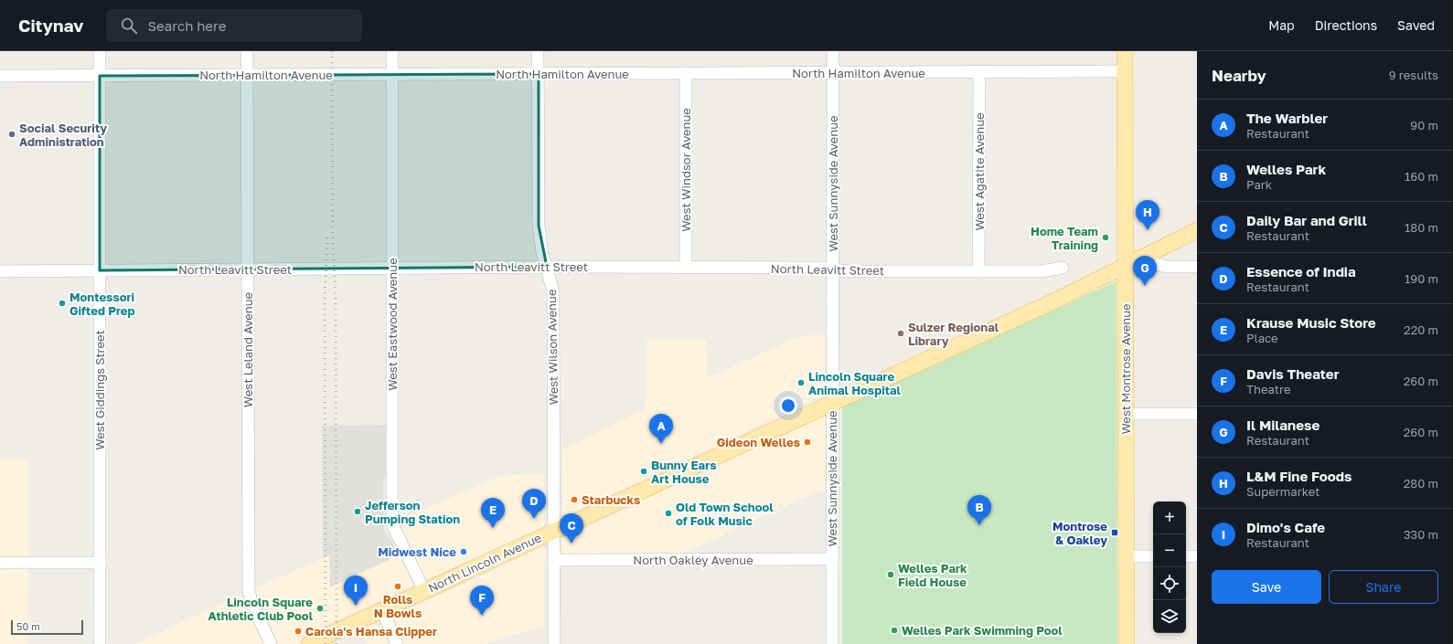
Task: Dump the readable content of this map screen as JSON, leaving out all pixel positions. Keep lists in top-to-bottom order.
{
  "streets": {
    "main road": ["West Montrose Avenue", "North Lincoln Avenue"],
    "street": [
      "North Hamilton Avenue",
      "West Windsor Avenue",
      "West Agatite Avenue",
      "West Sunnyside Avenue",
      "North Leavitt Street",
      "West Eastwood Avenue",
      "West Wilson Avenue",
      "West Leland Avenue",
      "West Giddings Street",
      "North Oakley Avenue"
    ]
  },
  "crossings": [
    ["North Hamilton Avenue", "West Windsor Avenue"],
    ["North Hamilton Avenue", "West Agatite Avenue"],
    ["North Hamilton Avenue", "West Sunnyside Avenue"],
    ["North Hamilton Avenue", "West Eastwood Avenue"],
    ["North Hamilton Avenue", "West Wilson Avenue"],
    ["North Hamilton Avenue", "West Leland Avenue"],
    ["North Hamilton Avenue", "West Montrose Avenue"],
    ["North Hamilton Avenue", "West Giddings Street"],
    ["West Windsor Avenue", "North Leavitt Street"],
    ["West Agatite Avenue", "North Leavitt Street"],
    ["West Sunnyside Avenue", "North Leavitt Street"],
    ["West Sunnyside Avenue", "North Oakley Avenue"],
    ["West Sunnyside Avenue", "North Lincoln Avenue"],
    ["North Leavitt Street", "West Eastwood Avenue"],
    ["North Leavitt Street", "West Wilson Avenue"],
    ["North Leavitt Street", "West Leland Avenue"],
    ["North Leavitt Street", "West Giddings Street"],
    ["West Eastwood Avenue", "North Lincoln Avenue"],
    ["West Wilson Avenue", "North Oakley Avenue"],
    ["West Wilson Avenue", "North Lincoln Avenue"],
    ["West Montrose Avenue", "North Lincoln Avenue"]
  ],
  "places": {
    "other": [
      "Social Security Administration",
      "Home Team Training",
      "Montessori Gifted Prep",
      "Sulzer Regional Library",
      "Lincoln Square Animal Hospital",
      "Gideon Welles",
      "Bunny Ears Art House",
      "Starbucks",
      "Jefferson Pumping Station",
      "Old Town School of Folk Music",
      "Midwest Nice",
      "Welles Park Field House",
      "Rolls N Bowls",
      "Lincoln Square Athletic Club Pool",
      "Welles Park Swimming Pool",
      "Carola's Hansa Clipper"
    ],
    "transit": ["Montrose & Oakley"]
  },
  "scale_bar": "50 m",
  "page": {
    "header": "Citynav",
    "search": "Search here",
    "nav": ["Map", "Directions", "Saved"],
    "heading": ["Nearby", "9 results"],
    "list": [
      {
        "mark": "A",
        "name": "The Warbler",
        "note": "Restaurant",
        "value": "90 m"
      },
      {
        "mark": "B",
        "name": "Welles Park",
        "note": "Park",
        "value": "160 m"
      },
      {
        "mark": "C",
        "name": "Daily Bar and Grill",
        "note": "Restaurant",
        "value": "180 m"
      },
      {
        "mark": "D",
        "name": "Essence of India",
        "note": "Restaurant",
        "value": "190 m"
      },
      {
        "mark": "E",
        "name": "Krause Music Store",
        "note": "Place",
        "value": "220 m"
      },
      {
        "mark": "F",
        "name": "Davis Theater",
        "note": "Theatre",
        "value": "260 m"
      },
      {
        "mark": "G",
        "name": "Il Milanese",
        "note": "Restaurant",
        "value": "260 m"
      },
      {
        "mark": "H",
        "name": "L&M Fine Foods",
        "note": "Supermarket",
        "value": "280 m"
      },
      {
        "mark": "I",
        "name": "Dimo's Cafe",
        "note": "Restaurant",
        "value": "330 m"
      }
    ],
    "pins": [
      "H",
      "G",
      "A",
      "D",
      "B",
      "E",
      "C",
      "I",
      "F"
    ],
    "map_buttons": ["+", "−"],
    "buttons": ["Save", "Share"],
    "scale": "50 m"
  }
}
